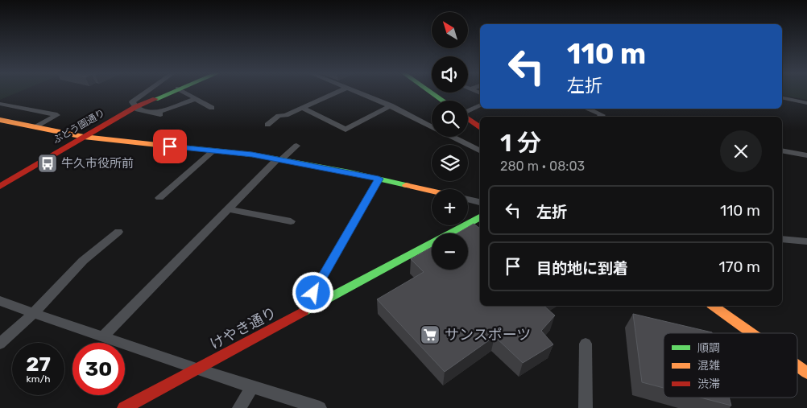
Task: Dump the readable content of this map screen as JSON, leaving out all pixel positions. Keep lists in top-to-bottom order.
{
  "streets": {
    "street": ["ぶどう園通り", "けやき通り"]
  },
  "places": {
    "bus stop": ["牛久市役所前"],
    "supermarket": ["サンスポーツ"]
  },
  "legend": ["順調", "混雑", "渋滞"],
  "north": "top left",
  "page": {
    "map_buttons": ["+", "−"],
    "turn": ["110 m", "左折"],
    "heading": ["1 分", "280 m · 08:03"],
    "list": [
      {
        "name": "左折",
        "value": "110 m"
      },
      {
        "name": "目的地に到着",
        "value": "170 m"
      }
    ],
    "speed": "27 km/h",
    "limit": "30"
  }
}
